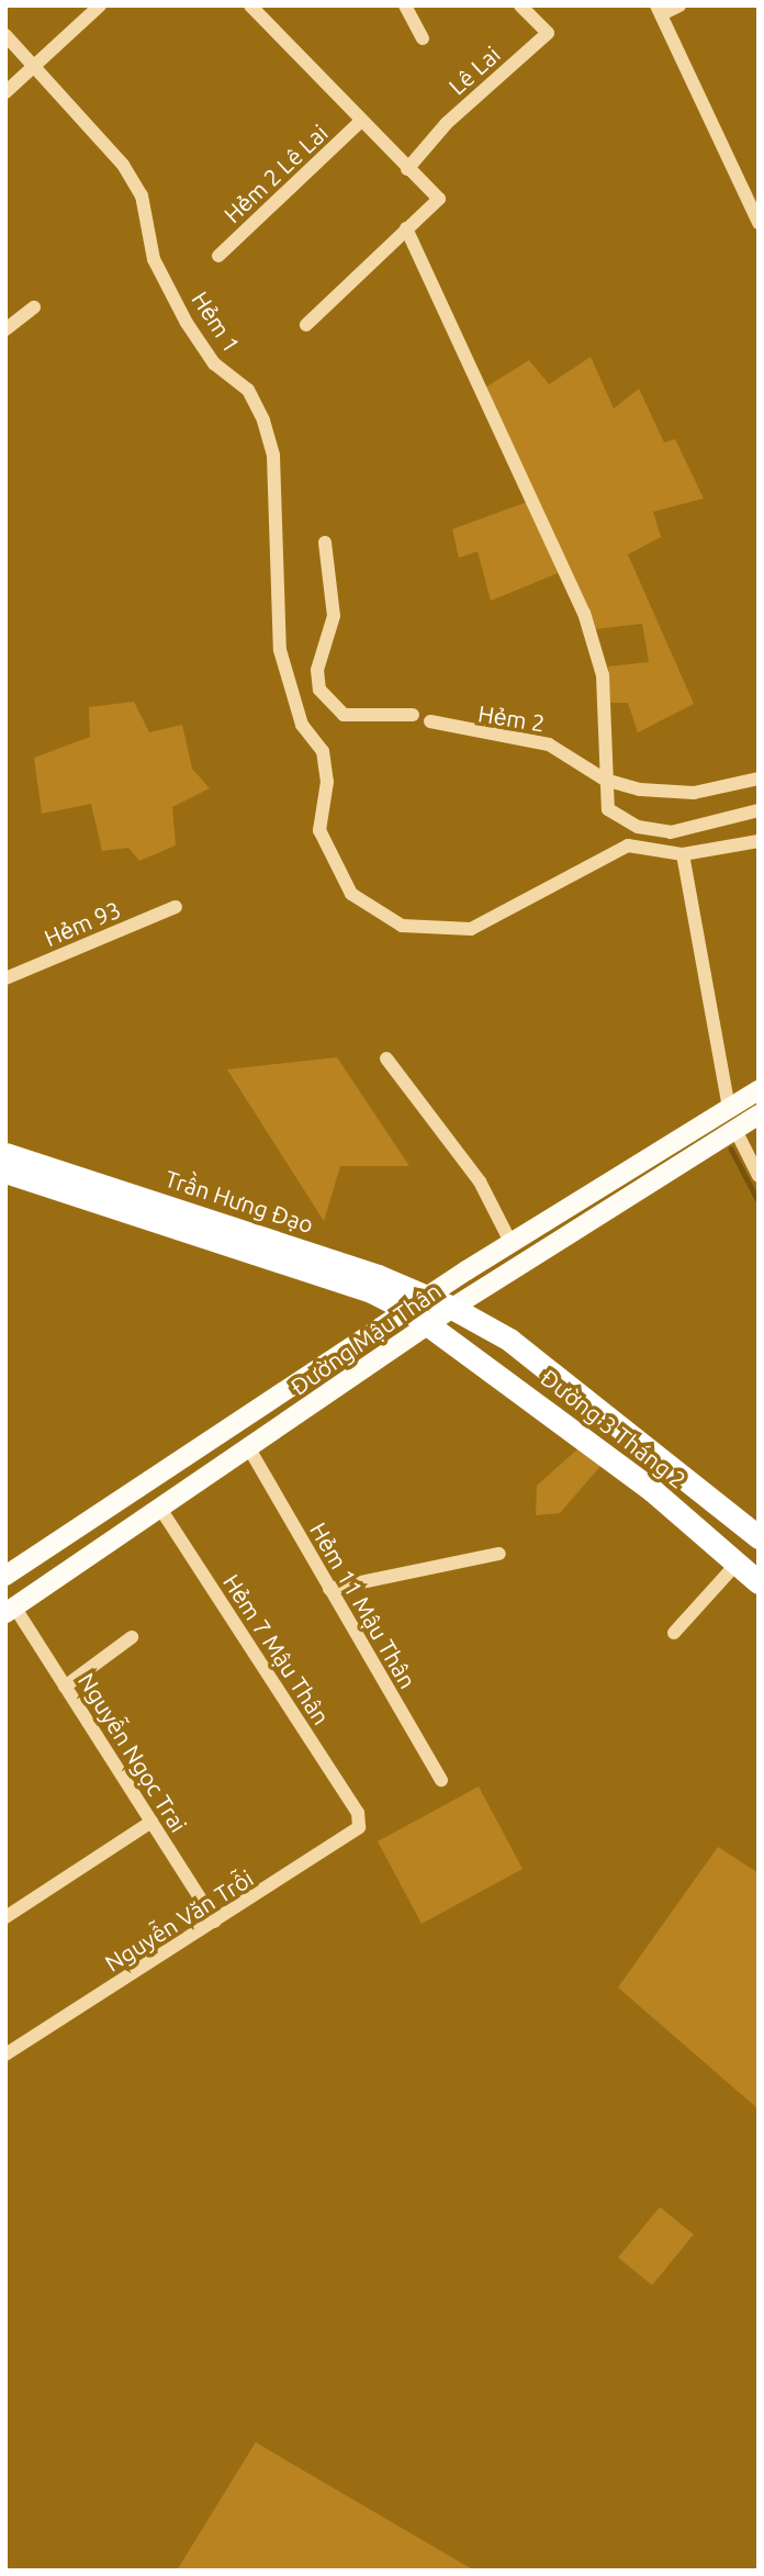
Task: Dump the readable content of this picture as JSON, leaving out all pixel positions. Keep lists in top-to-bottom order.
{
  "streets": {
    "highway": ["Trần Hưng Đạo", "Đường 3 Tháng 2"],
    "main road": ["Đường Mậu Thân"],
    "street": [
      "Lê Lai",
      "Hẻm 2 Lê Lai",
      "Hẻm 1",
      "Hẻm 2",
      "Hẻm 93",
      "Hẻm 11 Mậu Thân",
      "Hẻm 7 Mậu Thân",
      "Nguyễn Ngọc Trai",
      "Nguyễn Văn Trỗi"
    ]
  },
  "crossings": [
    ["Trần Hưng Đạo", "Đường Mậu Thân"],
    ["Trần Hưng Đạo", "Đường 3 Tháng 2"],
    ["Đường Mậu Thân", "Đường 3 Tháng 2"],
    ["Đường Mậu Thân", "Hẻm 11 Mậu Thân"],
    ["Đường Mậu Thân", "Hẻm 7 Mậu Thân"],
    ["Đường Mậu Thân", "Nguyễn Ngọc Trai"],
    ["Hẻm 7 Mậu Thân", "Nguyễn Văn Trỗi"],
    ["Nguyễn Ngọc Trai", "Nguyễn Văn Trỗi"]
  ]
}
